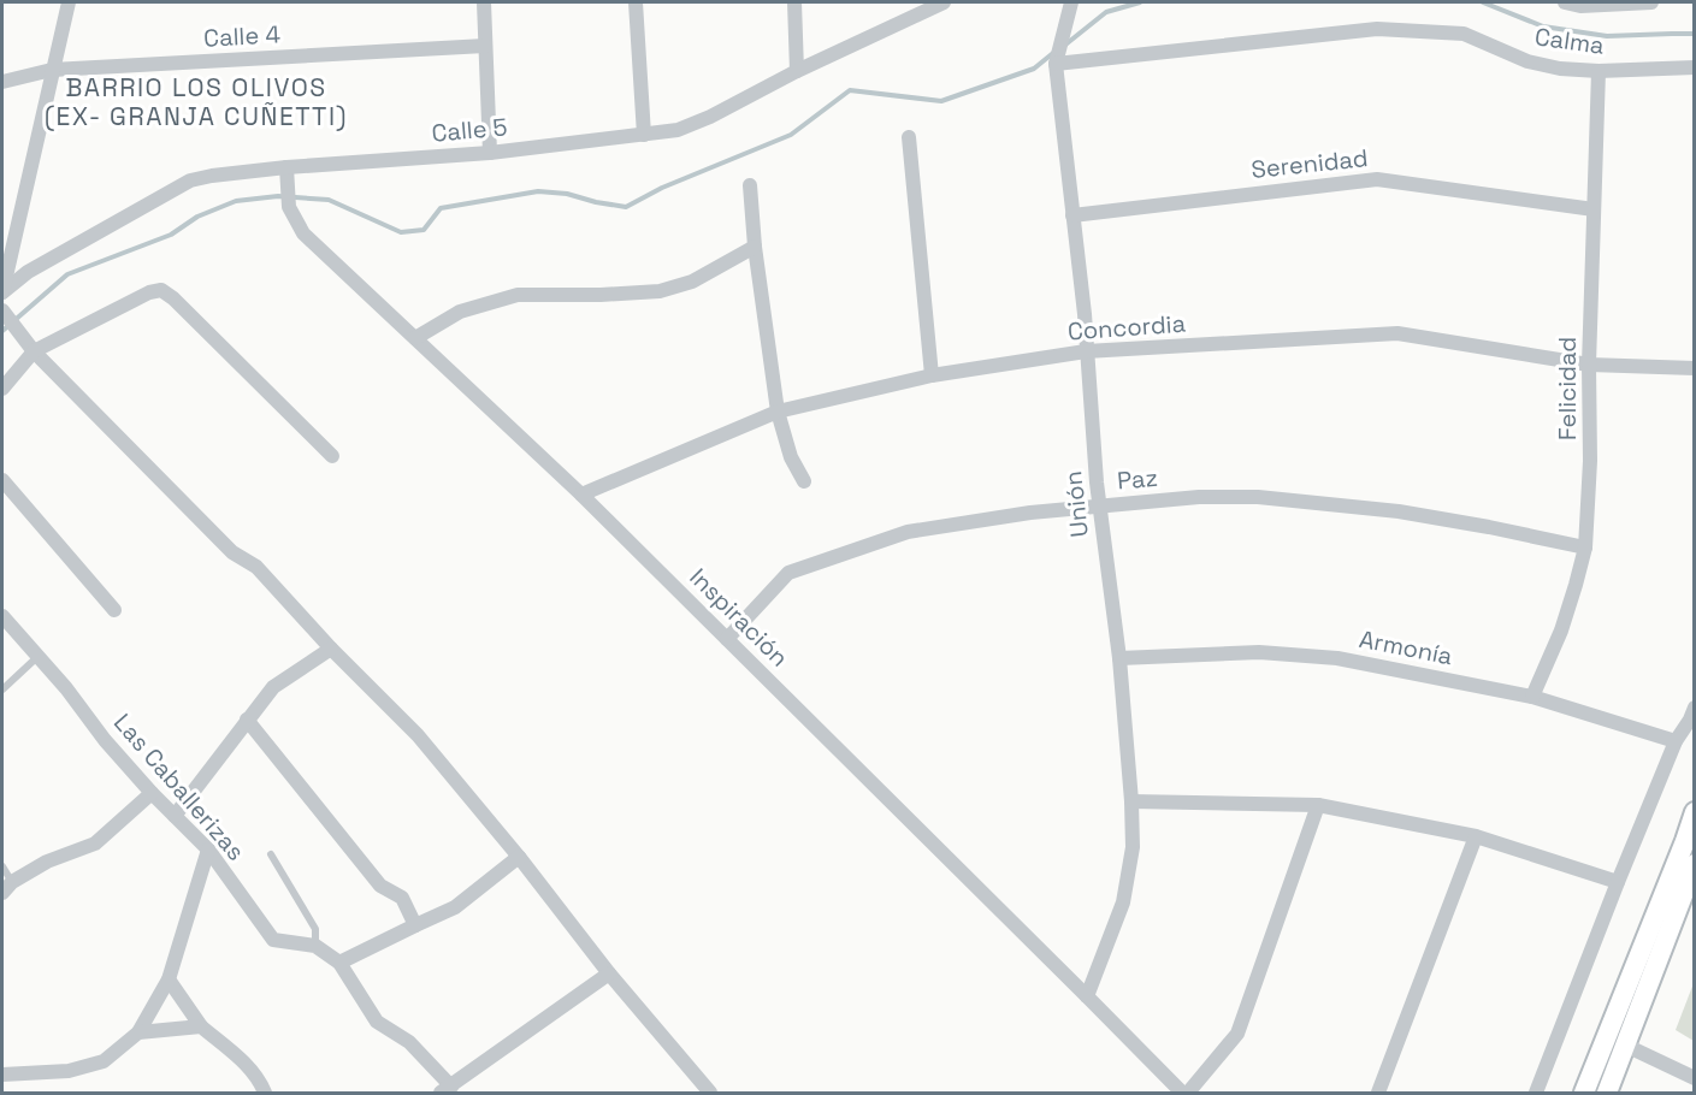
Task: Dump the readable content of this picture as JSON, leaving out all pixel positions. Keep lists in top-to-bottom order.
{
  "streets": {
    "street": [
      "Calle 4",
      "Calma",
      "Calle 5",
      "Serenidad",
      "Concordia",
      "Felicidad",
      "Paz",
      "Unión",
      "Inspiración",
      "Armonía",
      "Las Caballerizas"
    ]
  },
  "crossings": [
    ["Calma", "Felicidad"],
    ["Calma", "Unión"],
    ["Calle 5", "Inspiración"],
    ["Serenidad", "Felicidad"],
    ["Serenidad", "Unión"],
    ["Concordia", "Felicidad"],
    ["Concordia", "Unión"],
    ["Concordia", "Inspiración"],
    ["Felicidad", "Paz"],
    ["Felicidad", "Armonía"],
    ["Paz", "Unión"],
    ["Paz", "Inspiración"],
    ["Unión", "Inspiración"],
    ["Unión", "Armonía"]
  ],
  "districts": ["BARRIO LOS OLIVOS (EX- GRANJA CUÑETTI)"]
}
